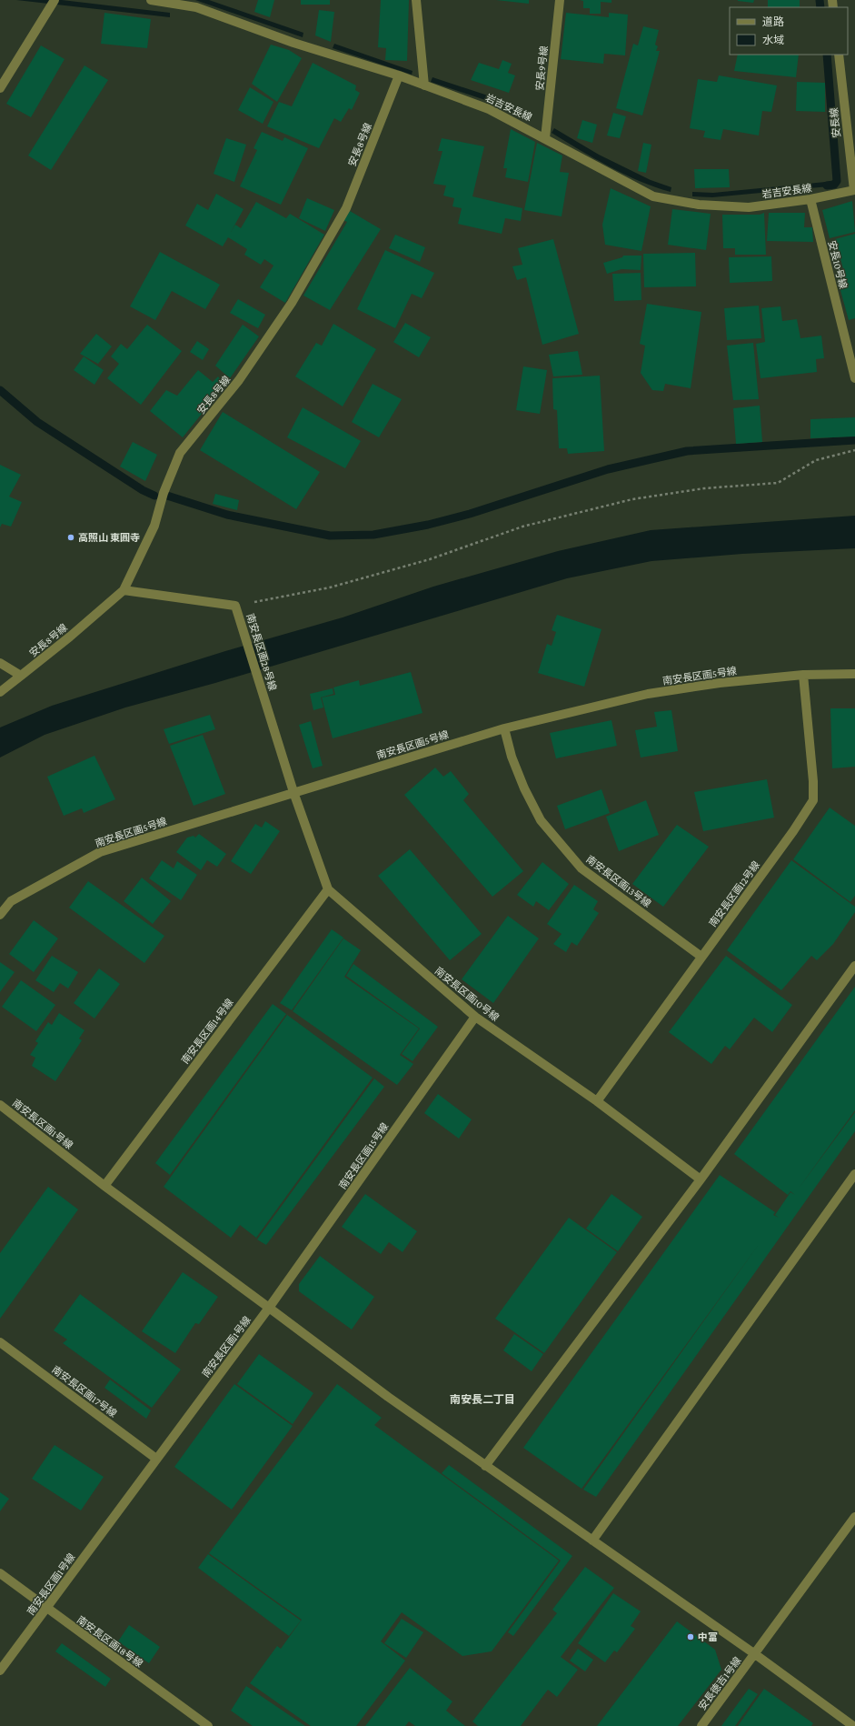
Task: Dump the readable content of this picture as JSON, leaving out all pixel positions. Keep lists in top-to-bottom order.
{
  "streets": {
    "street": [
      "安長9号線",
      "岩吉安長線",
      "安長線",
      "安長8号線",
      "安長10号線",
      "南安長区画28号線",
      "南安長区画5号線",
      "南安長区画13号線",
      "南安長区画12号線",
      "南安長区画10号線",
      "南安長区画14号線",
      "南安長区画1号線",
      "南安長区画15号線",
      "南安長区画17号線",
      "南安長区画18号線",
      "安長徳吉1号線"
    ]
  },
  "crossings": [
    ["安長9号線", "岩吉安長線"],
    ["岩吉安長線", "安長線"],
    ["岩吉安長線", "安長8号線"],
    ["岩吉安長線", "安長10号線"],
    ["安長8号線", "南安長区画28号線"],
    ["南安長区画28号線", "南安長区画5号線"],
    ["南安長区画28号線", "南安長区画10号線"],
    ["南安長区画5号線", "南安長区画13号線"],
    ["南安長区画5号線", "南安長区画12号線"],
    ["南安長区画5号線", "南安長区画10号線"],
    ["南安長区画13号線", "南安長区画12号線"],
    ["南安長区画12号線", "南安長区画10号線"],
    ["南安長区画10号線", "南安長区画14号線"],
    ["南安長区画10号線", "南安長区画15号線"],
    ["南安長区画14号線", "南安長区画1号線"],
    ["南安長区画1号線", "南安長区画15号線"],
    ["南安長区画1号線", "南安長区画17号線"],
    ["南安長区画1号線", "南安長区画18号線"]
  ],
  "districts": ["南安長二丁目"],
  "places": ["高照山 東圓寺", "中富"],
  "legend": ["道路", "水域"]
}
